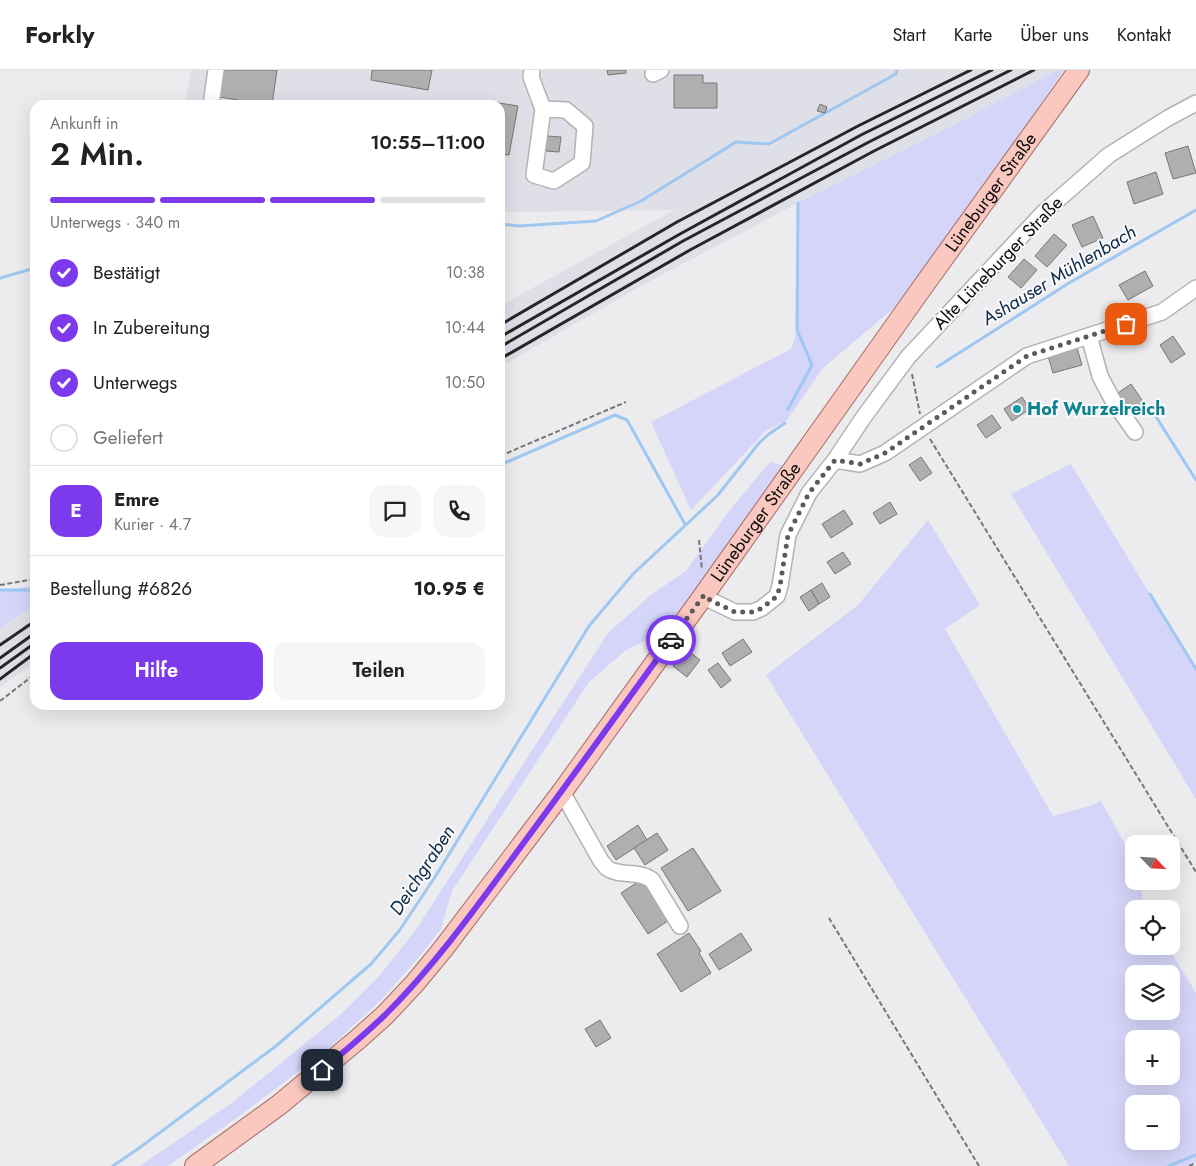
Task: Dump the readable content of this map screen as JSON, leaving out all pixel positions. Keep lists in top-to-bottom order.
{
  "streets": {
    "main road": ["Lüneburger Straße"],
    "street": ["Alte Lüneburger Straße"]
  },
  "crossings": [
    ["Lüneburger Straße", "Alte Lüneburger Straße"]
  ],
  "water": ["Ashauser Mühlenbach", "Deichgraben"],
  "places": ["Hof Wurzelreich"],
  "north": "bottom right",
  "page": {
    "header": "Forkly",
    "nav": [
      "Start",
      "Karte",
      "Über uns",
      "Kontakt"
    ],
    "heading": ["2 Min.", "Ankunft in", "10:55–11:00"],
    "panel": [
      "Emre",
      "Kurier · 4.7",
      "Bestellung #6826",
      "10.95 €"
    ],
    "bar": "Unterwegs · 340 m",
    "list": [
      ["Bestätigt", "10:38"],
      ["In Zubereitung", "10:44"],
      ["Unterwegs", "10:50"],
      "Geliefert"
    ],
    "round": "E",
    "buttons": ["Hilfe", "Teilen"],
    "map_buttons": ["+", "−"]
  }
}
